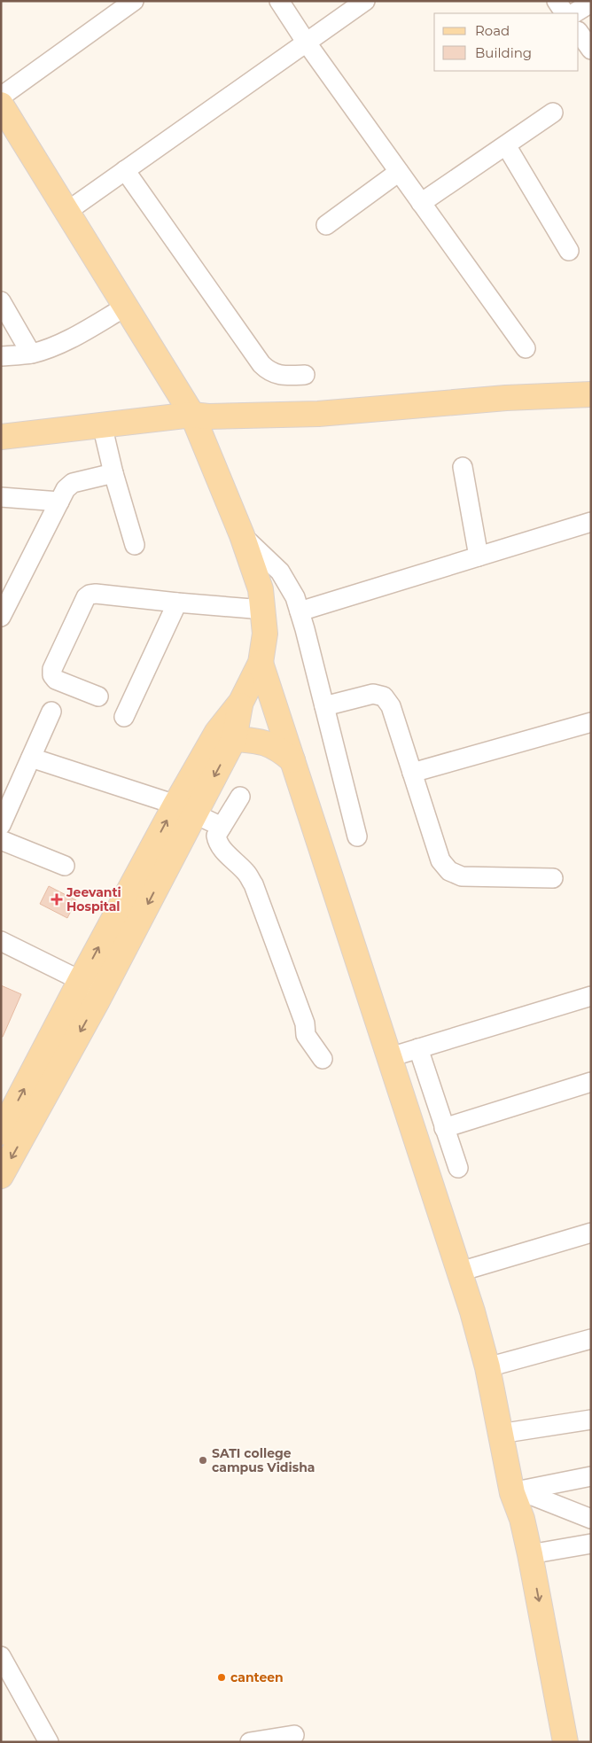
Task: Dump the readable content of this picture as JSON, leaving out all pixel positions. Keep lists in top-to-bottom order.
{
  "places": {
    "health": ["Jeevanti Hospital"],
    "other": ["SATI college campus Vidisha", "canteen"]
  },
  "legend": ["Road", "Building"]
}
